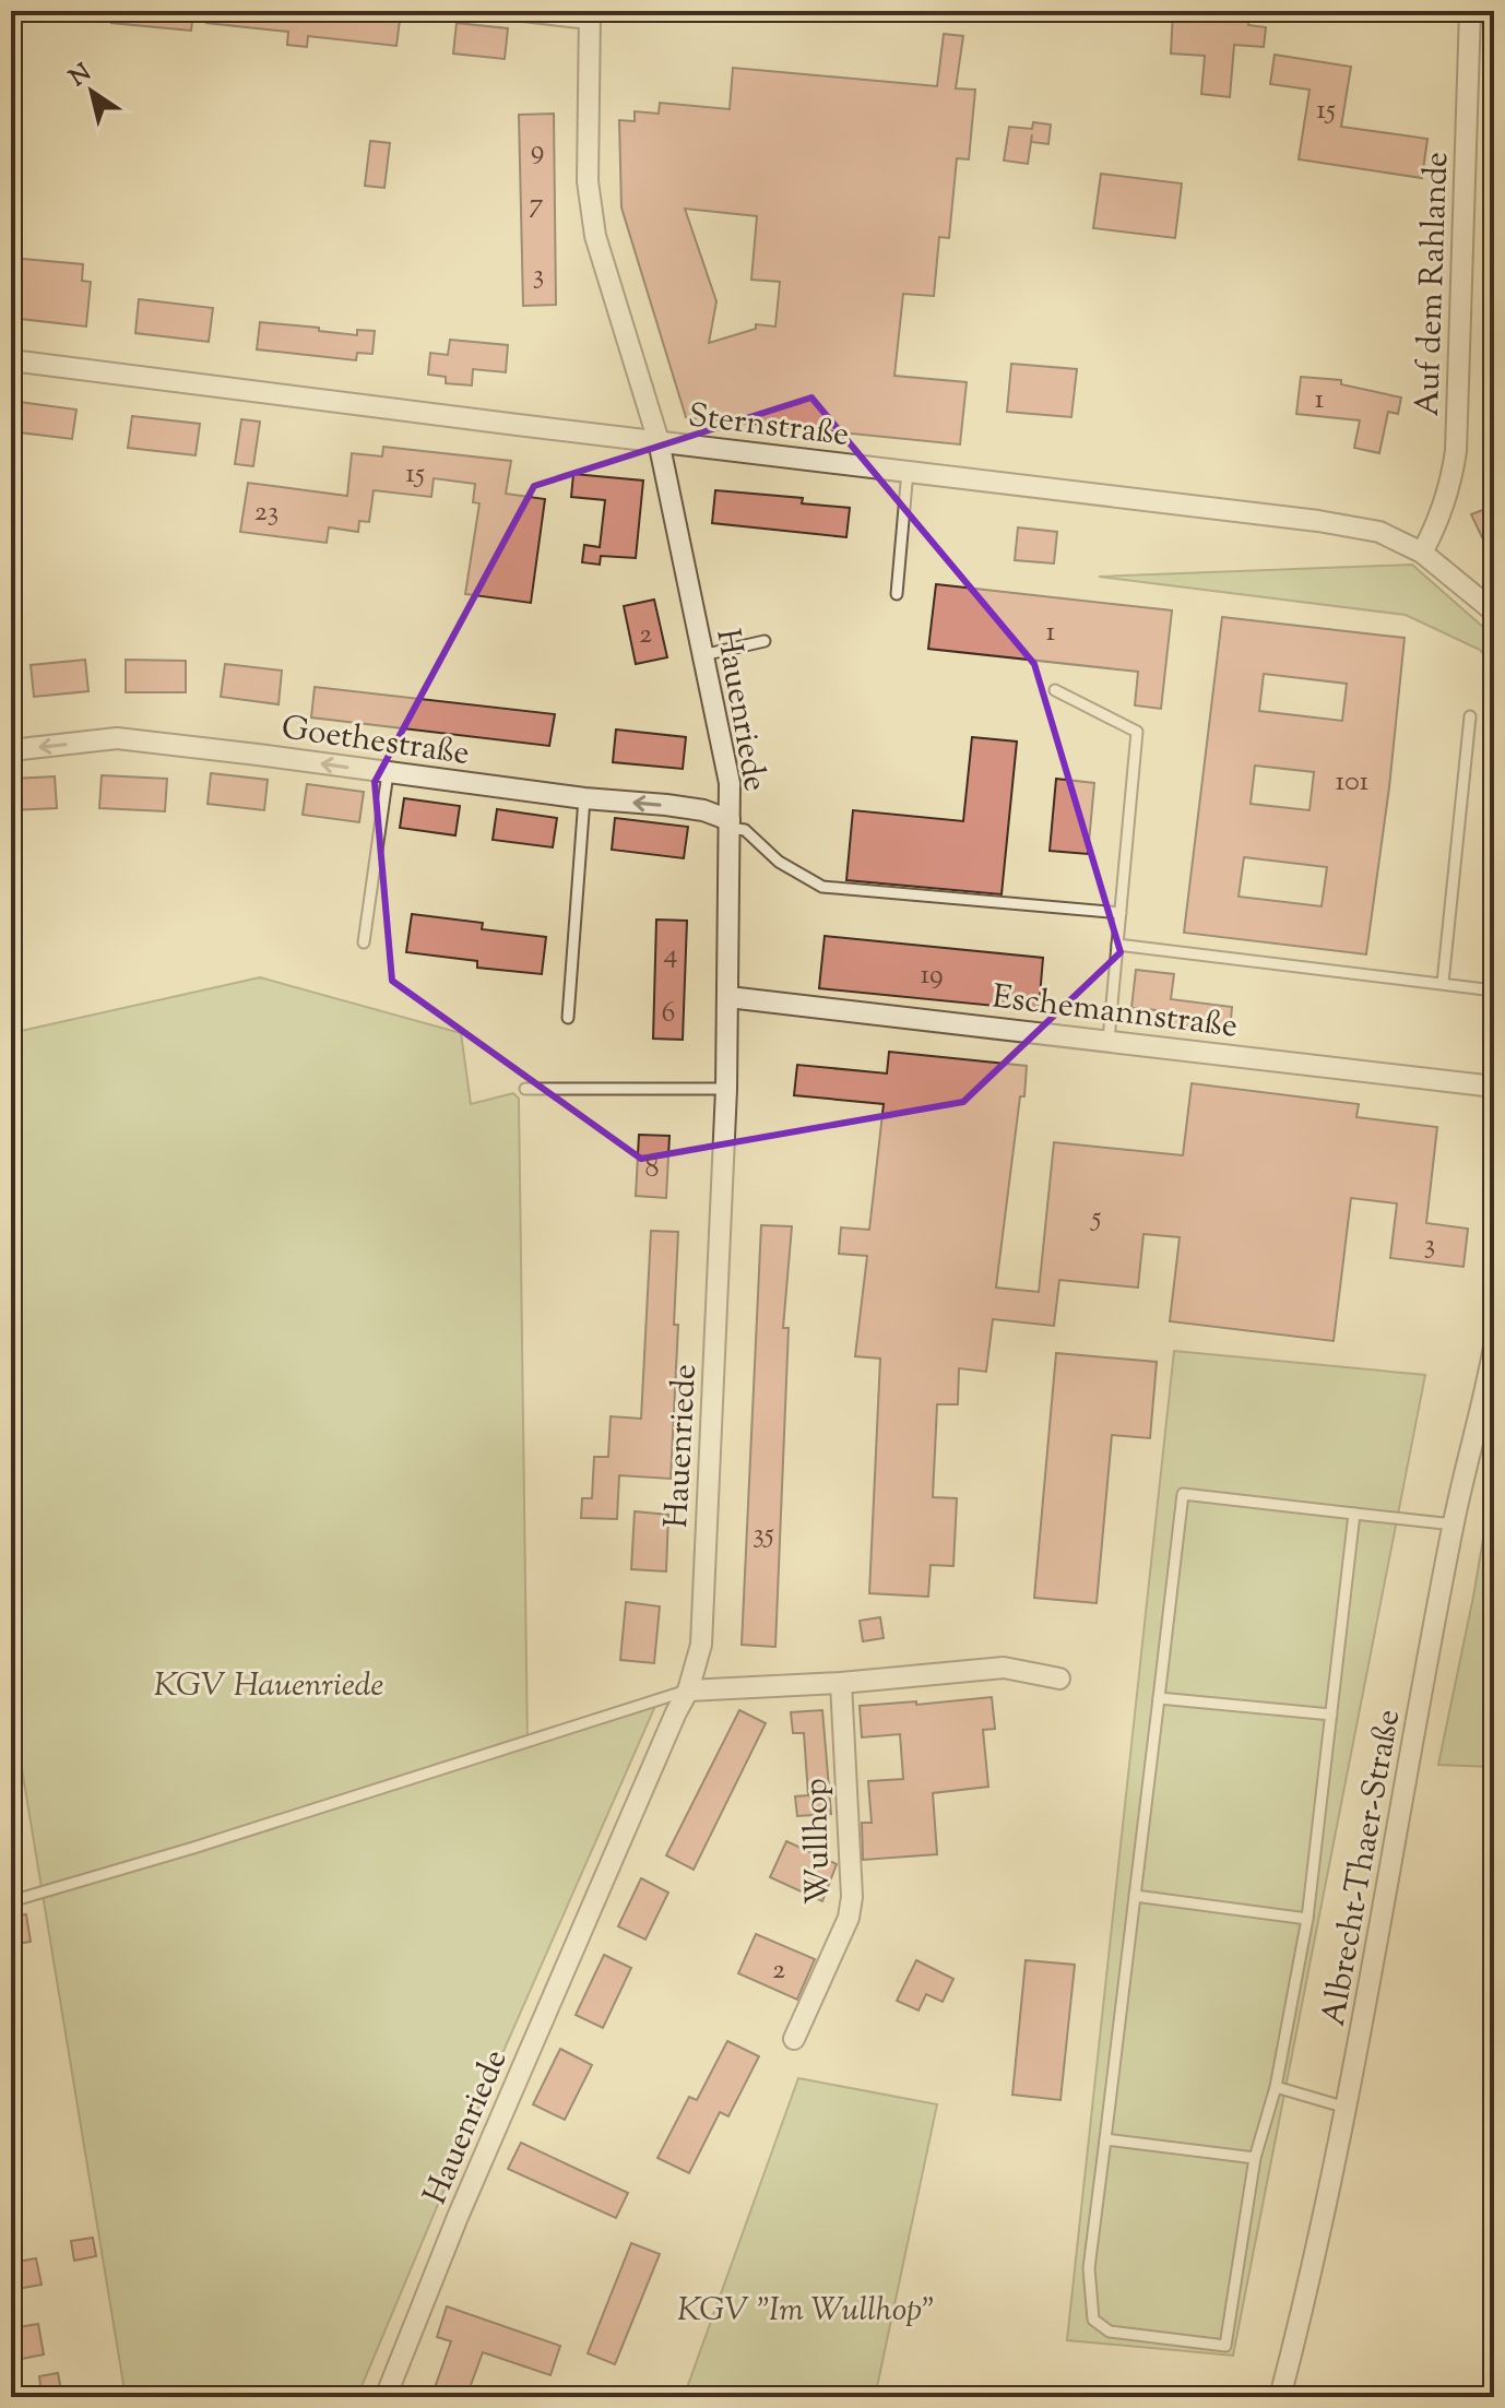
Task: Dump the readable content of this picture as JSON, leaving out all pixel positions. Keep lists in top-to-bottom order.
{
  "streets": {
    "street": [
      "Auf dem Rahlande",
      "Sternstraße",
      "Hauenriede",
      "Goethestraße",
      "Eschemannstraße",
      "Wullhop",
      "Albrecht-Thaer-Straße"
    ]
  },
  "crossings": [
    ["Auf dem Rahlande", "Sternstraße"],
    ["Sternstraße", "Hauenriede"],
    ["Hauenriede", "Goethestraße"],
    ["Hauenriede", "Eschemannstraße"]
  ],
  "one_way": ["Goethestraße"],
  "parks": ["KGV Hauenriede", "KGV \"Im Wullhop\""],
  "house_numbers": [
    "15",
    "9",
    "7",
    "3",
    "1",
    "15",
    "23",
    "1",
    "2",
    "101",
    "4",
    "19",
    "6",
    "8",
    "5",
    "3",
    "35",
    "2"
  ],
  "north": "top left"
}
